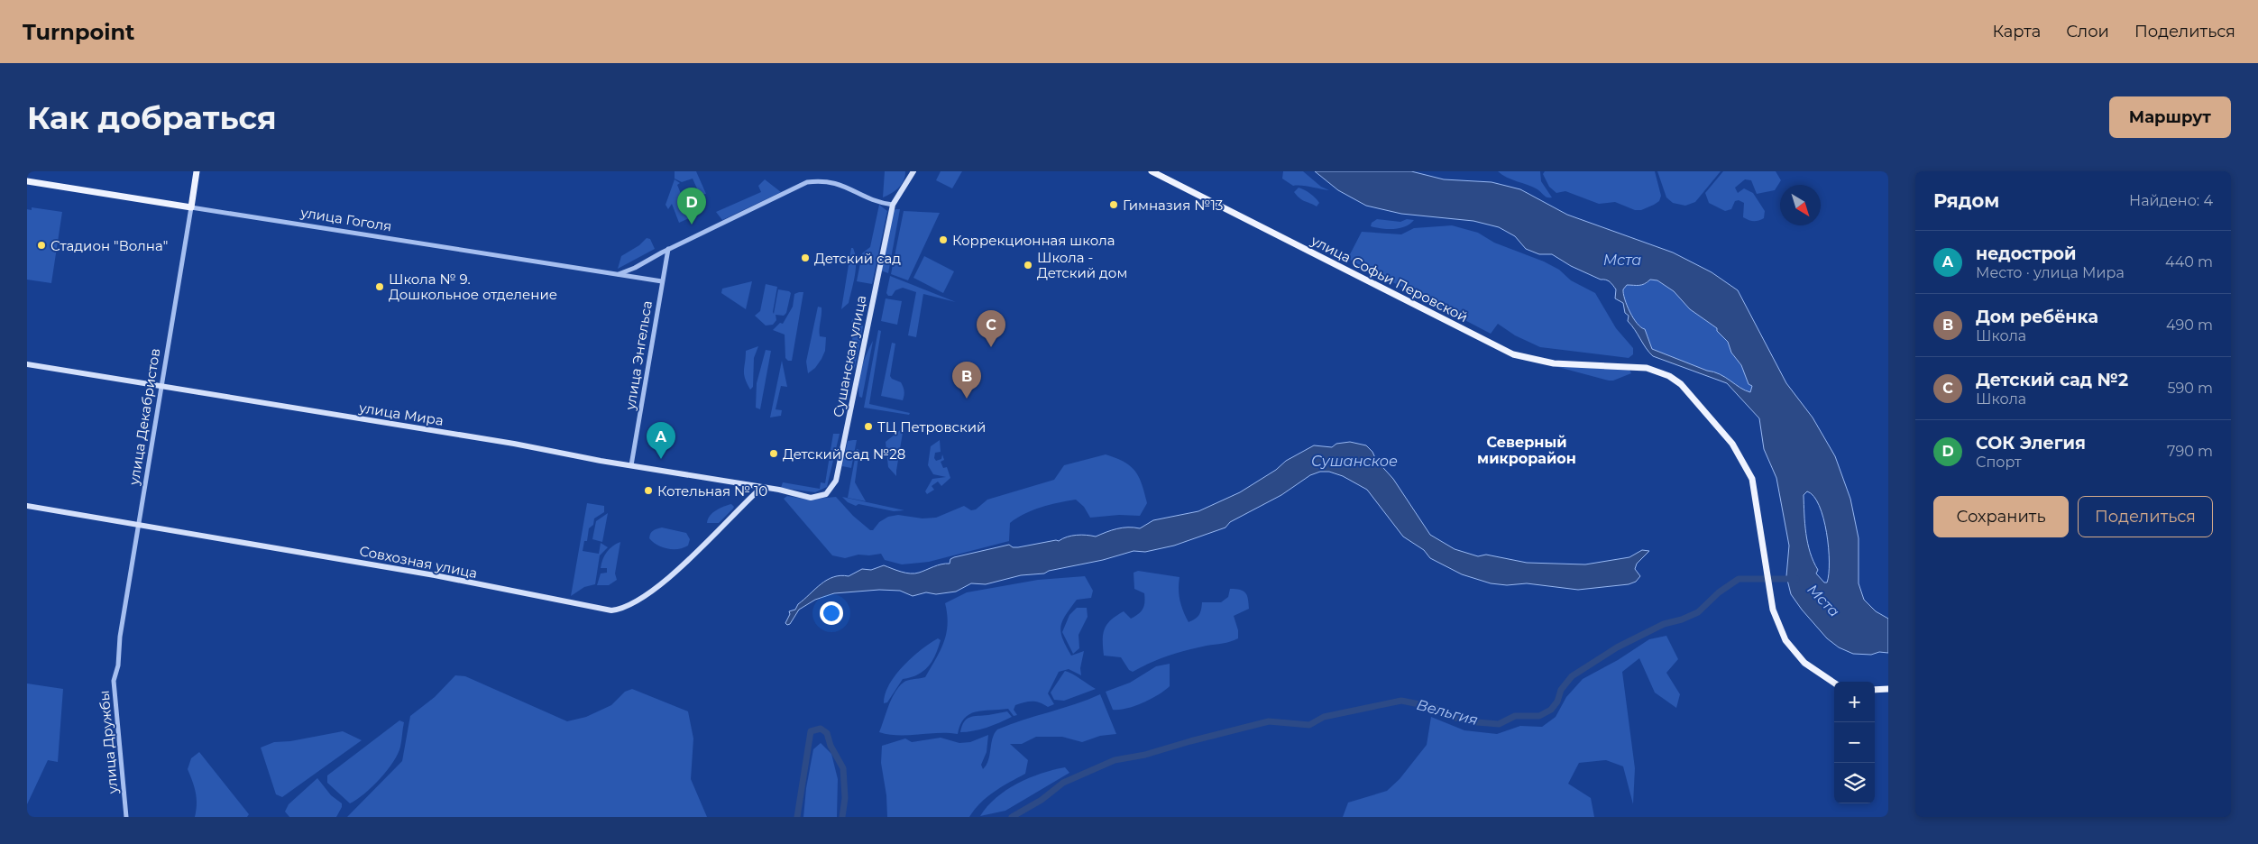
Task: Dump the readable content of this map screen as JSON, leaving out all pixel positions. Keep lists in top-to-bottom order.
{
  "streets": {
    "main road": [
      "улица Гоголя",
      "улица Софьи Перовской",
      "Сушанская улица",
      "улица Мира",
      "улица Декабристов",
      "Совхозная улица"
    ],
    "street": ["улица Энгельса", "улица Дружбы"]
  },
  "crossings": [
    ["улица Гоголя", "улица Энгельса"],
    ["улица Гоголя", "улица Декабристов"],
    ["улица Энгельса", "улица Мира"],
    ["Сушанская улица", "улица Мира"],
    ["улица Мира", "улица Декабристов"],
    ["улица Мира", "Совхозная улица"],
    ["улица Декабристов", "Совхозная улица"],
    ["улица Декабристов", "улица Дружбы"]
  ],
  "districts": ["Северный микрорайон"],
  "water": ["Мста", "Сушанское", "Вельгия"],
  "places": [
    "Гимназия №13",
    "Коррекционная школа",
    "Стадион \"Волна\"",
    "Детский сад",
    "Школа - Детский дом",
    "Школа № 9. Дошкольное отделение",
    "ТЦ Петровский",
    "Детский сад №28",
    "Котельная № 10"
  ],
  "north": "bottom right",
  "page": {
    "header": "Turnpoint",
    "nav": ["Карта", "Слои", "Поделиться"],
    "buttons": [
      "Маршрут",
      ["Сохранить", "Поделиться"]
    ],
    "title": "Как добраться",
    "heading": ["Рядом", "Найдено: 4"],
    "pins": [
      "D",
      "C",
      "B",
      "A"
    ],
    "list": [
      {
        "mark": "A",
        "name": "недострой",
        "note": "Место · улица Мира",
        "value": "440 m"
      },
      {
        "mark": "B",
        "name": "Дом ребёнка",
        "note": "Школа",
        "value": "490 m"
      },
      {
        "mark": "C",
        "name": "Детский сад №2",
        "note": "Школа",
        "value": "590 m"
      },
      {
        "mark": "D",
        "name": "СОК Элегия",
        "note": "Спорт",
        "value": "790 m"
      }
    ],
    "map_buttons": ["+", "−"]
  }
}
